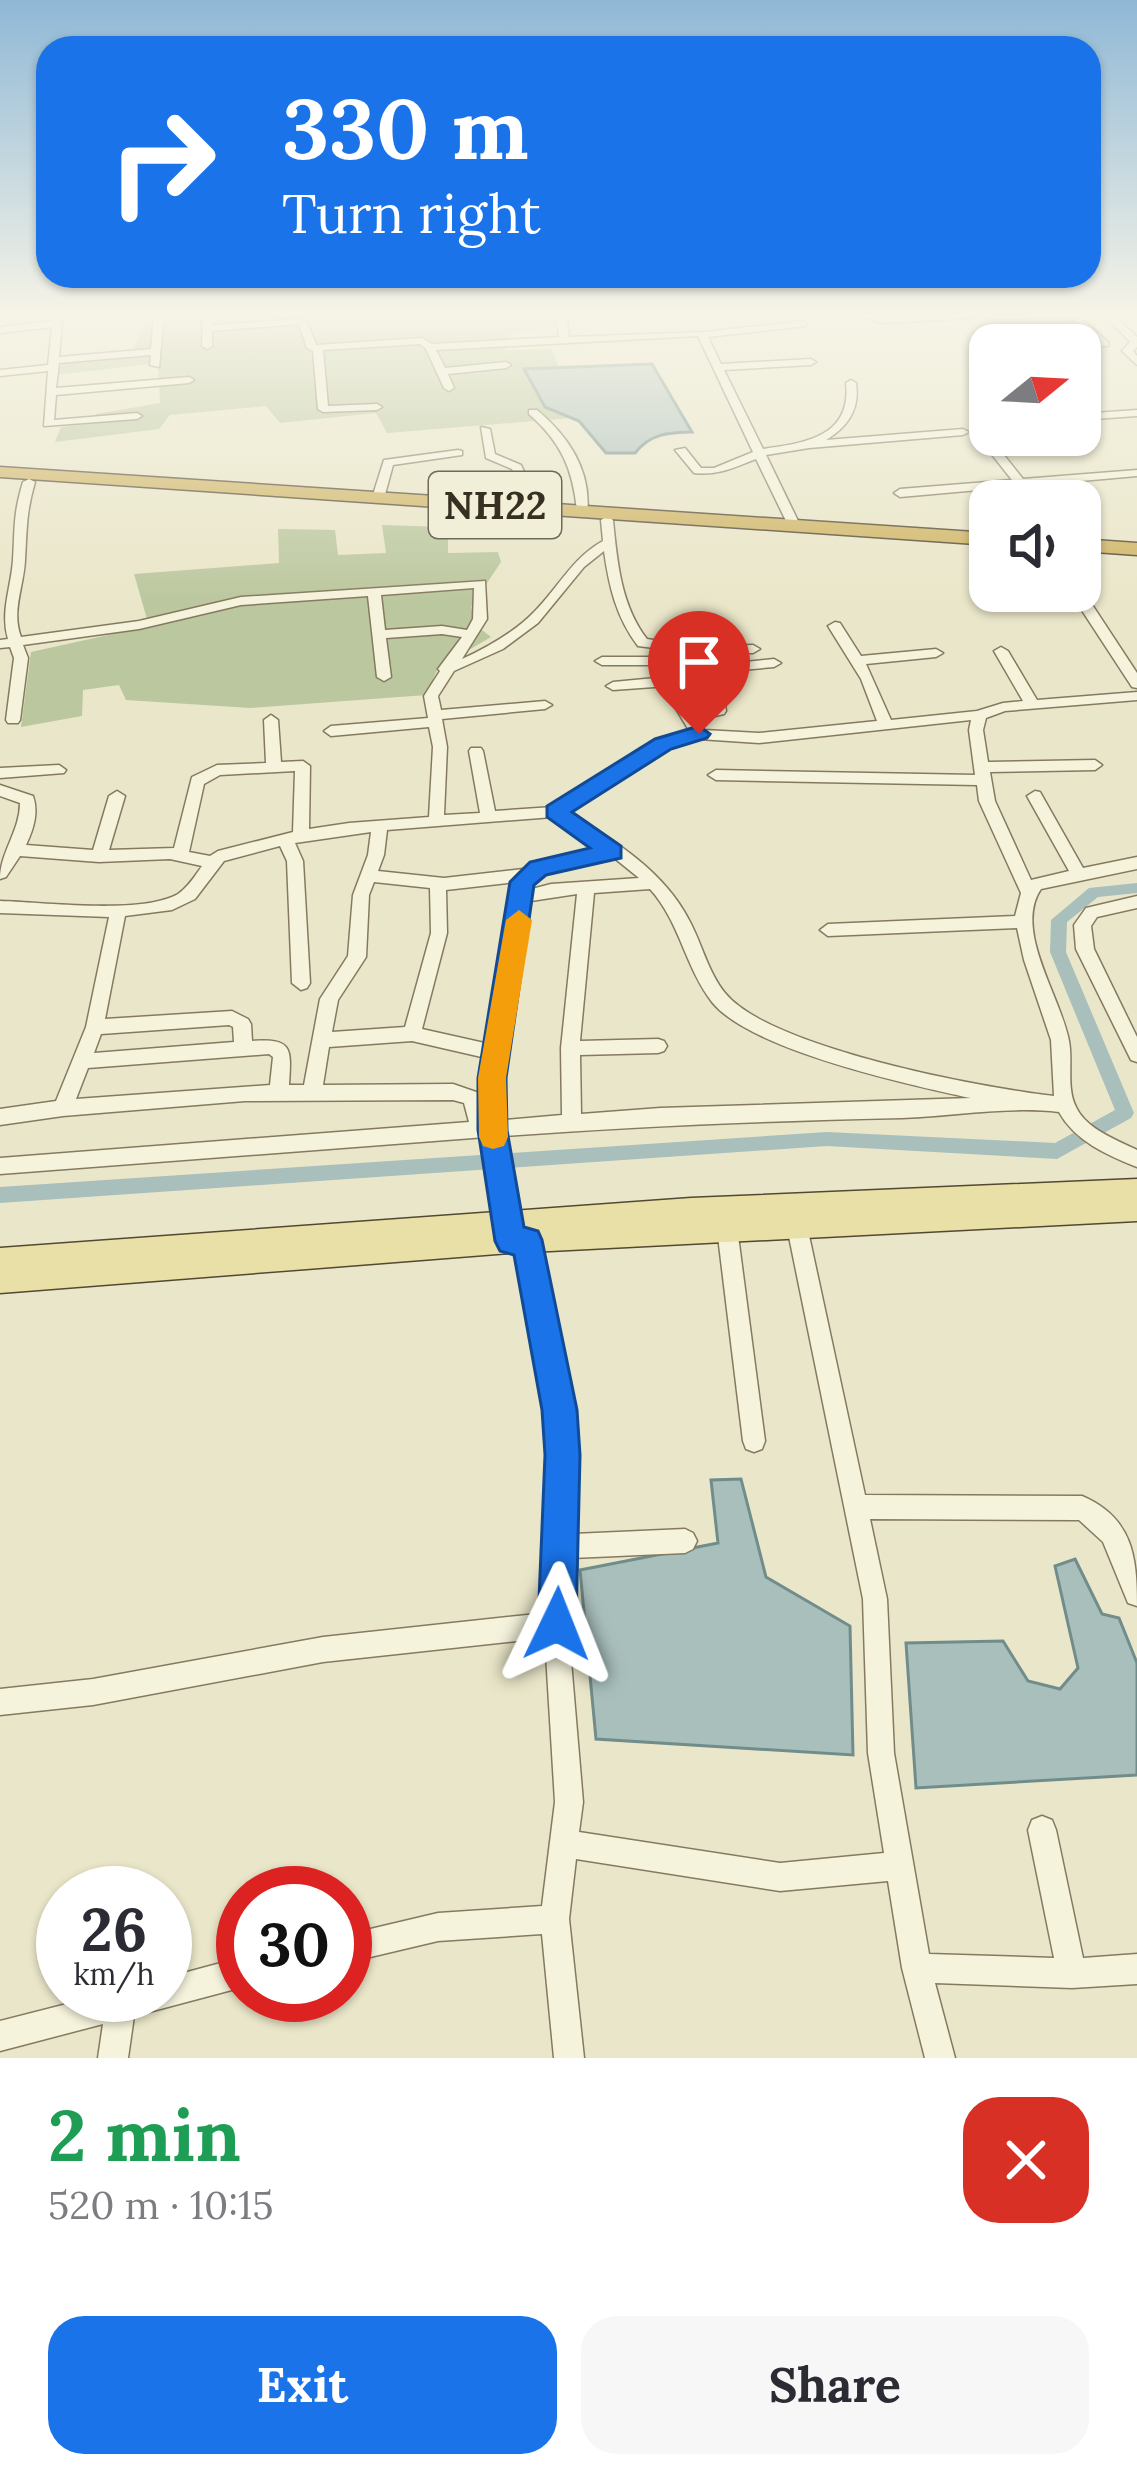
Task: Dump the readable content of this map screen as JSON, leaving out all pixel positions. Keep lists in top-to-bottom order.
{
  "streets": {
    "highway": ["NH22"]
  },
  "north": "right",
  "page": {
    "turn": ["330 m", "Turn right"],
    "speed": "26 km/h",
    "limit": "30",
    "heading": ["2 min", "520 m · 10:15"],
    "buttons": ["Exit", "Share"]
  }
}
